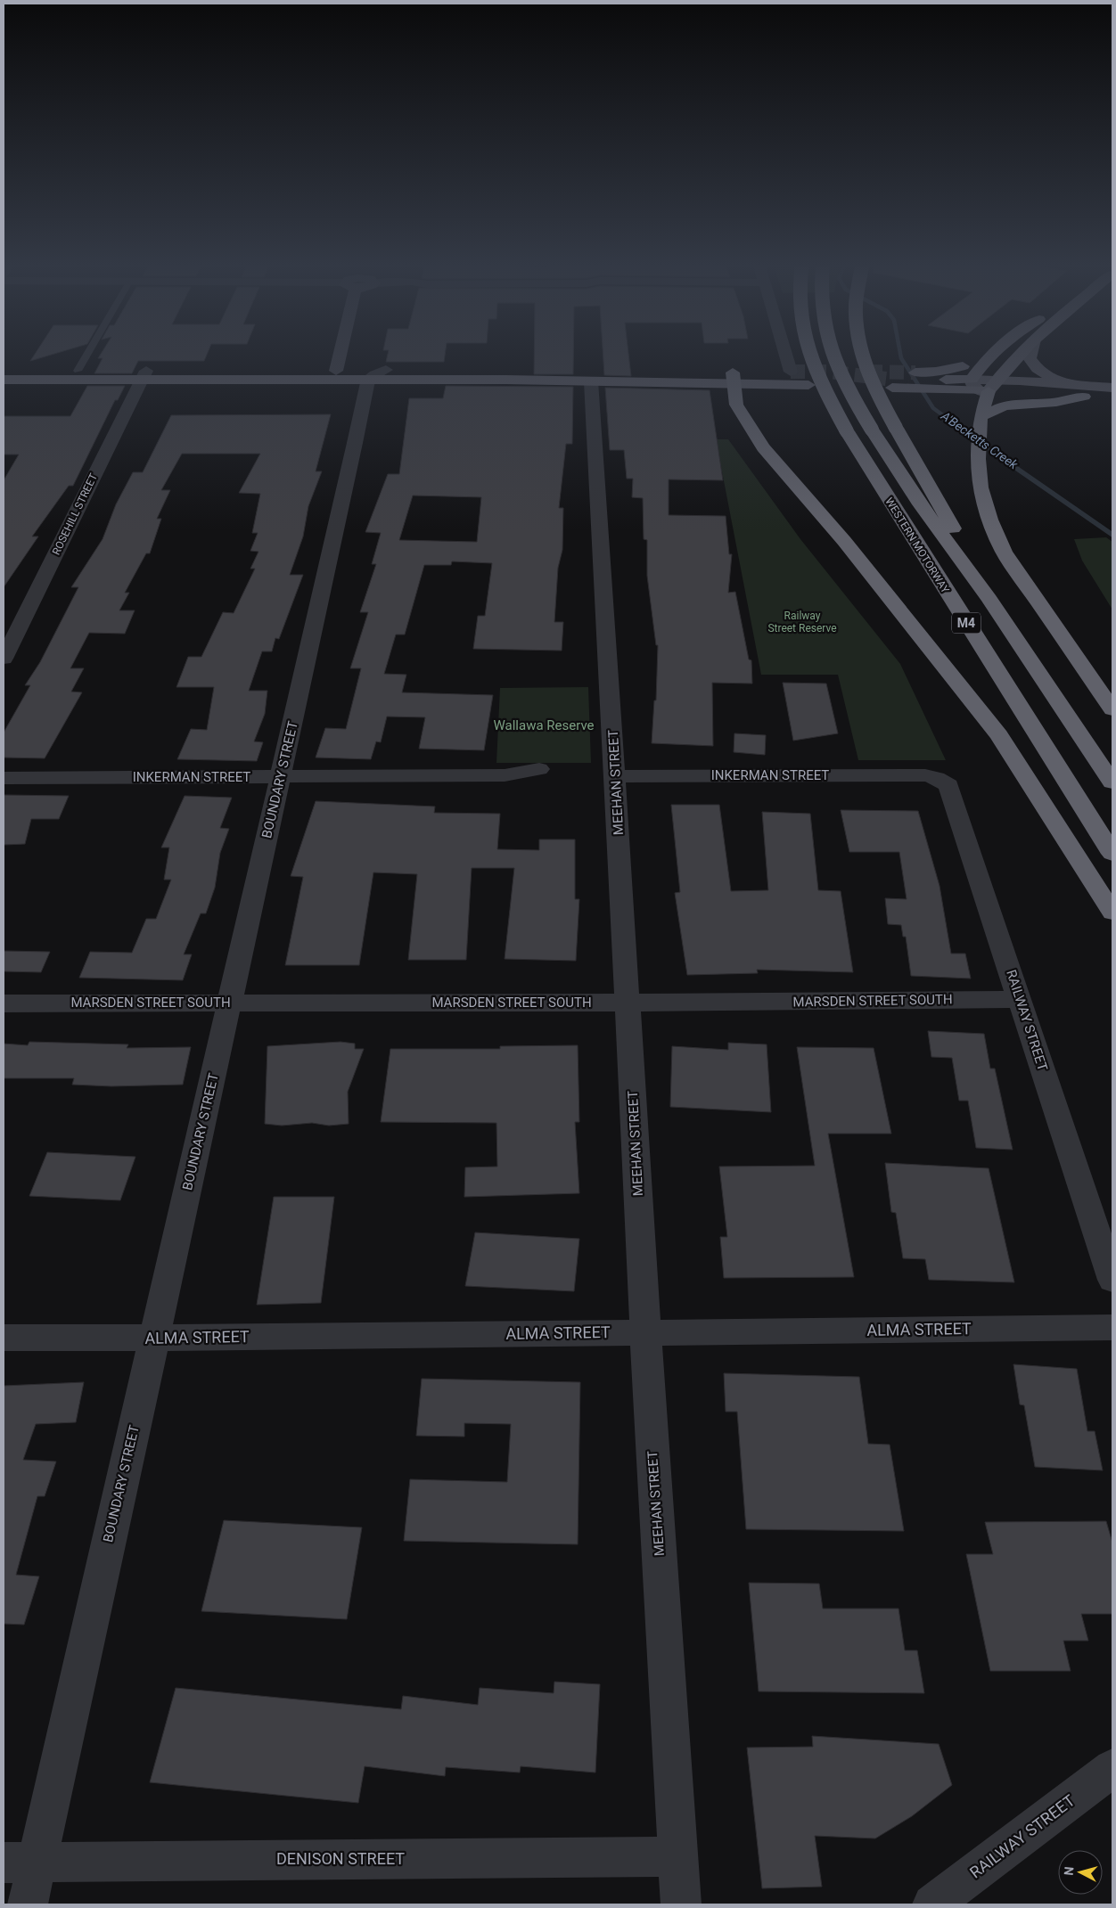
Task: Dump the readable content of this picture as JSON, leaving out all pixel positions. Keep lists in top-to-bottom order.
{
  "streets": {
    "highway": ["WESTERN MOTORWAY", "M4"],
    "street": [
      "ROSEHILL STREET",
      "INKERMAN STREET",
      "BOUNDARY STREET",
      "MEEHAN STREET",
      "MARSDEN STREET SOUTH",
      "RAILWAY STREET",
      "ALMA STREET",
      "DENISON STREET"
    ]
  },
  "crossings": [
    ["INKERMAN STREET", "BOUNDARY STREET"],
    ["INKERMAN STREET", "MEEHAN STREET"],
    ["INKERMAN STREET", "RAILWAY STREET"],
    ["BOUNDARY STREET", "MARSDEN STREET SOUTH"],
    ["BOUNDARY STREET", "ALMA STREET"],
    ["BOUNDARY STREET", "DENISON STREET"],
    ["MEEHAN STREET", "MARSDEN STREET SOUTH"],
    ["MEEHAN STREET", "ALMA STREET"],
    ["MEEHAN STREET", "DENISON STREET"],
    ["MARSDEN STREET SOUTH", "RAILWAY STREET"]
  ],
  "water": ["A'Becketts Creek"],
  "parks": ["Railway Street Reserve", "Wallawa Reserve"],
  "north": "left"
}
